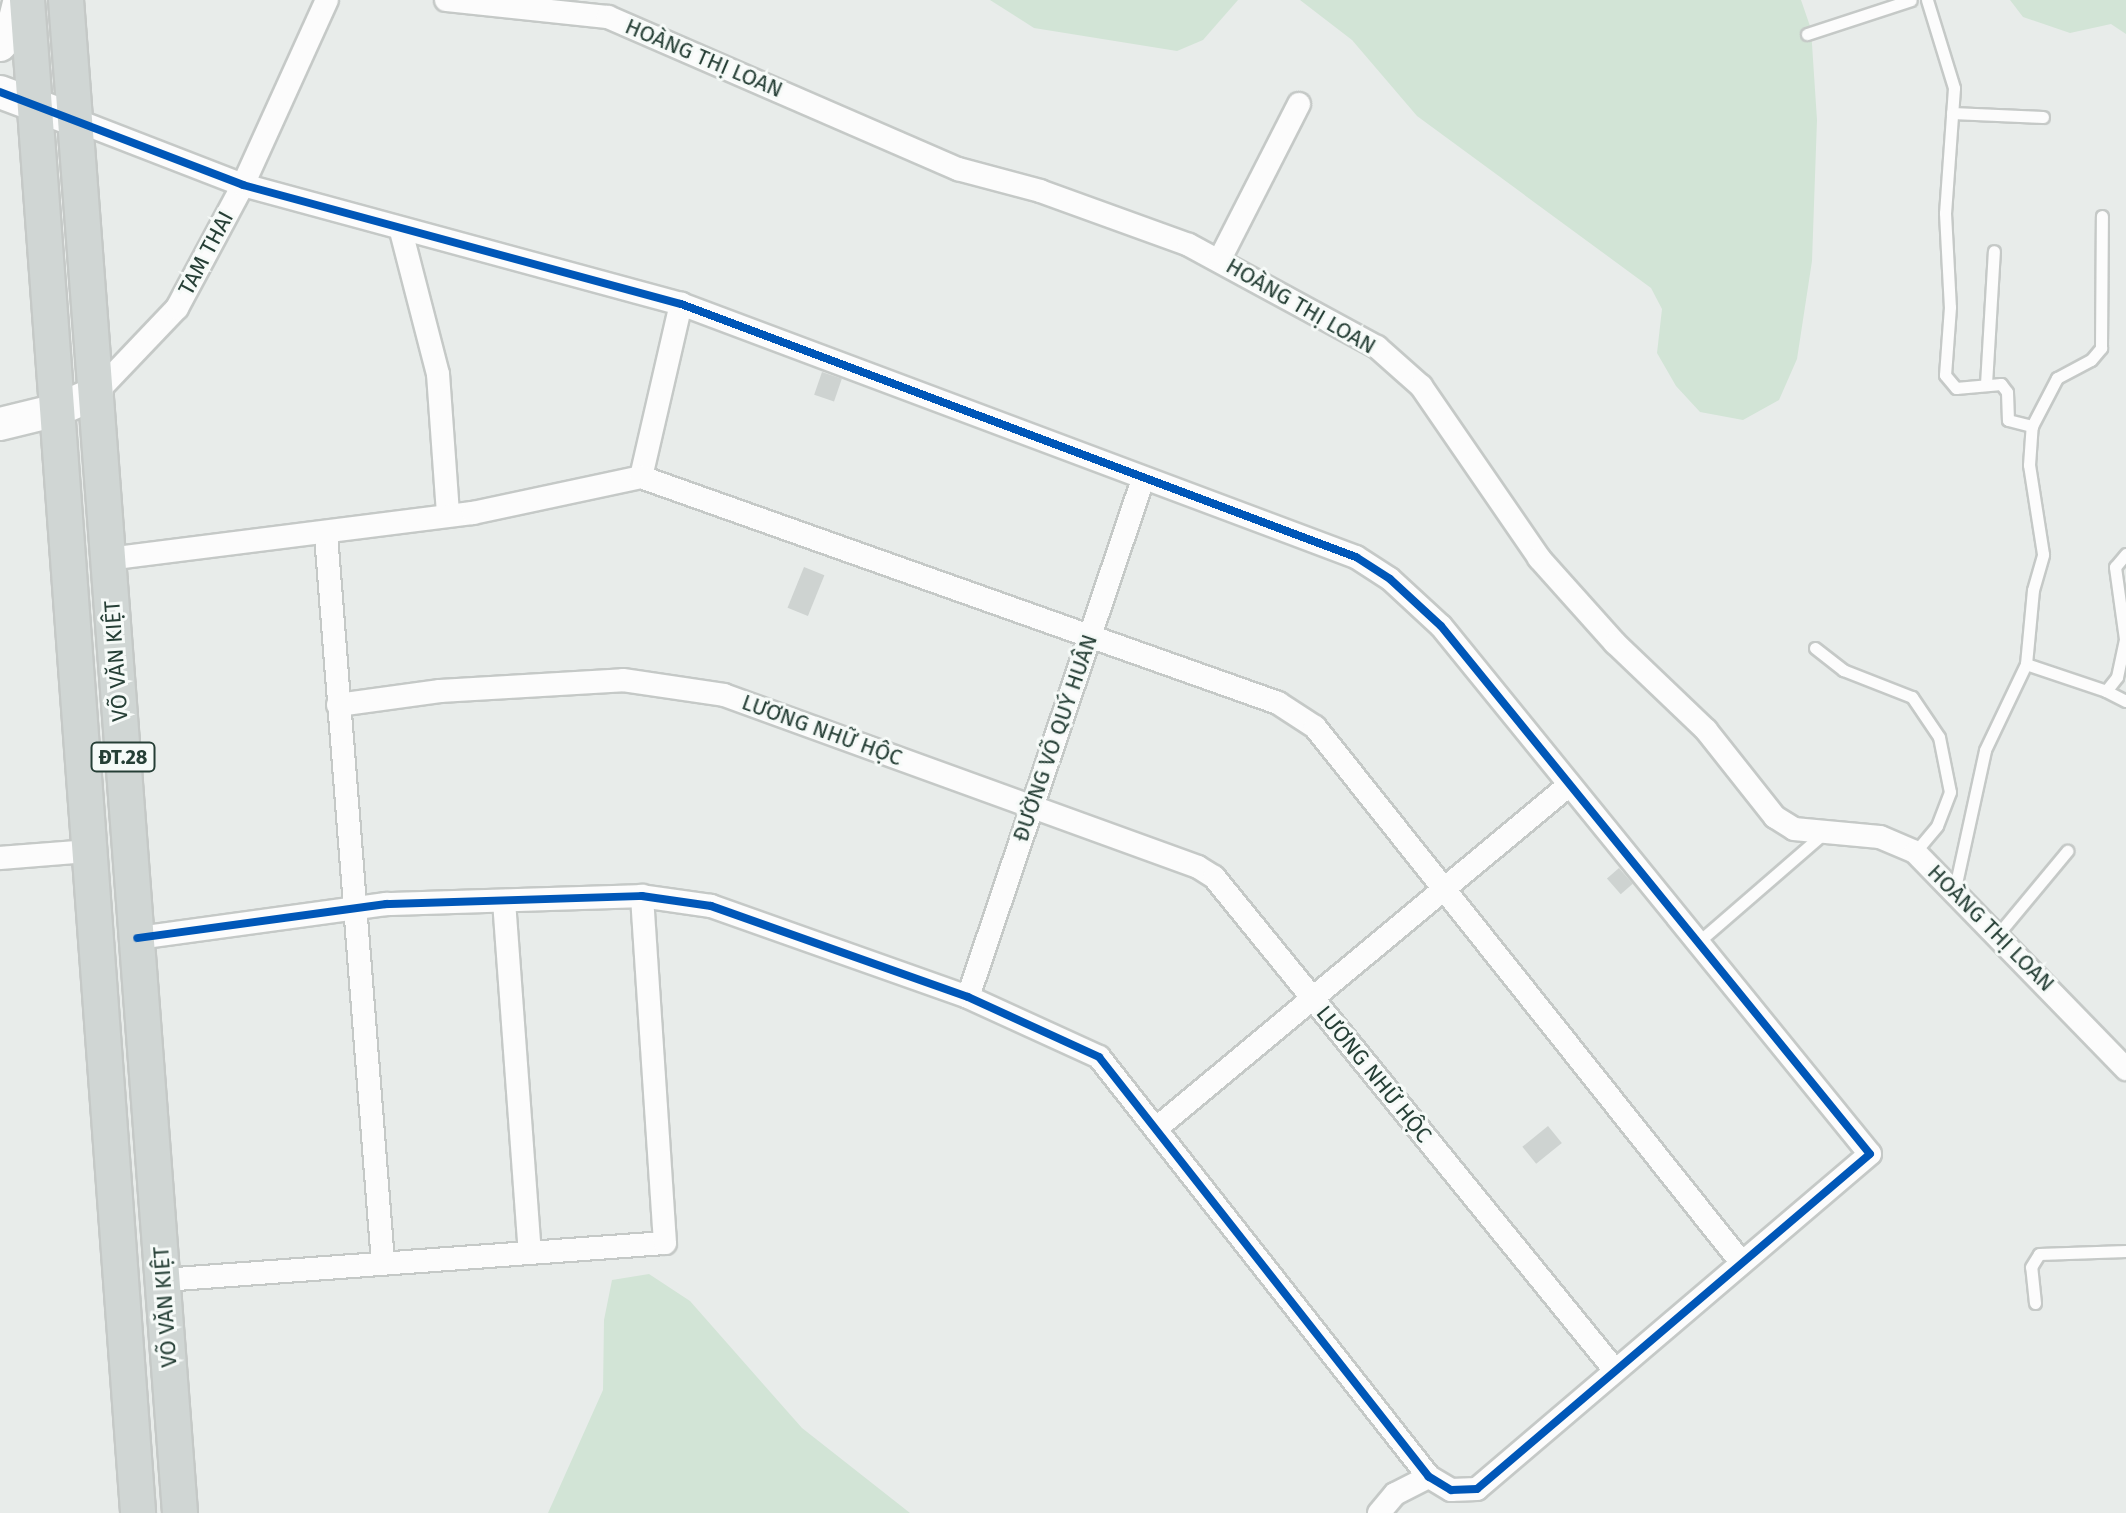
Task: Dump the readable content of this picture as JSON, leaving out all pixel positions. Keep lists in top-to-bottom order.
{
  "streets": {
    "main road": ["VÕ VĂN KIỆT", "ĐT.28"],
    "street": [
      "HOÀNG THỊ LOAN",
      "TAM THAI",
      "LƯƠNG NHỮ HỘC",
      "ĐƯỜNG VÕ QUÝ HUÂN"
    ]
  },
  "crossings": [
    ["TAM THAI", "VÕ VĂN KIỆT"],
    ["LƯƠNG NHỮ HỘC", "ĐƯỜNG VÕ QUÝ HUÂN"]
  ]
}
